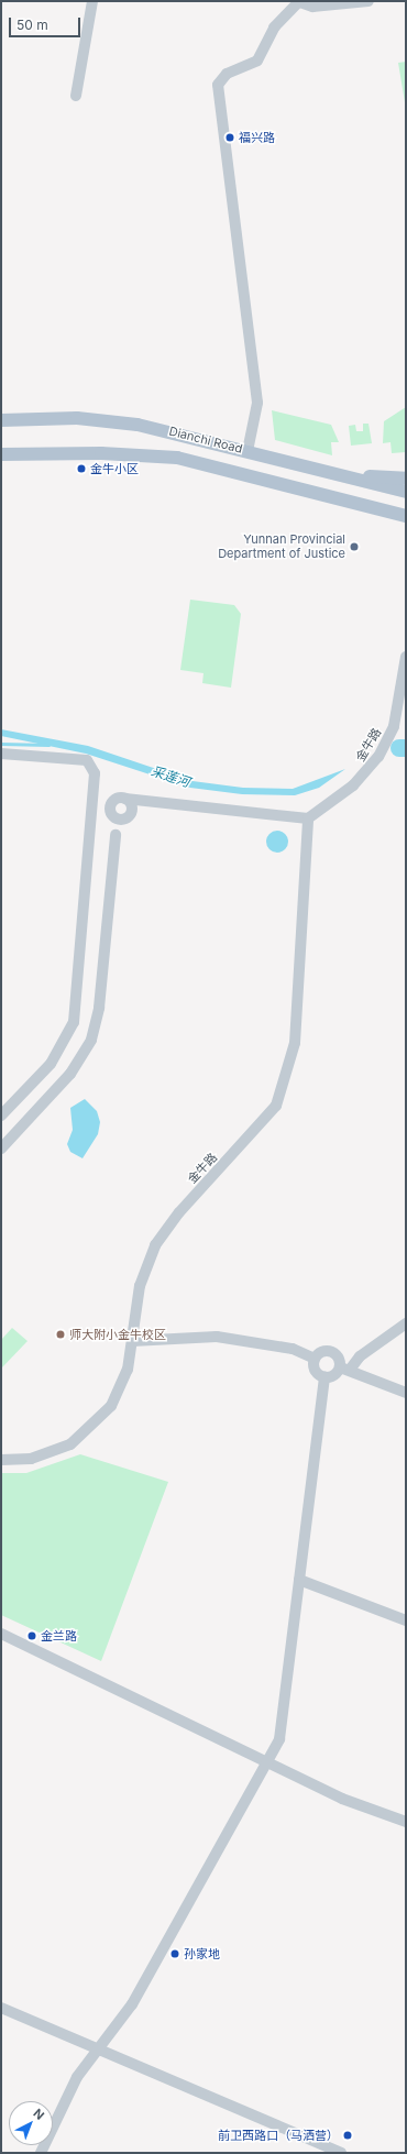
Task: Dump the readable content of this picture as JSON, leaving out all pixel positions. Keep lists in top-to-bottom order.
{
  "streets": {
    "main road": ["Dianchi Road"],
    "street": ["金牛路"]
  },
  "water": ["采莲河"],
  "places": [
    "福兴路",
    "金牛小区",
    "Yunnan Provincial Department of Justice",
    "师大附小金牛校区",
    "金兰路",
    "孙家地",
    "前卫西路口（马洒营）"
  ],
  "scale_bar": "50 m",
  "north": "top right"
}
